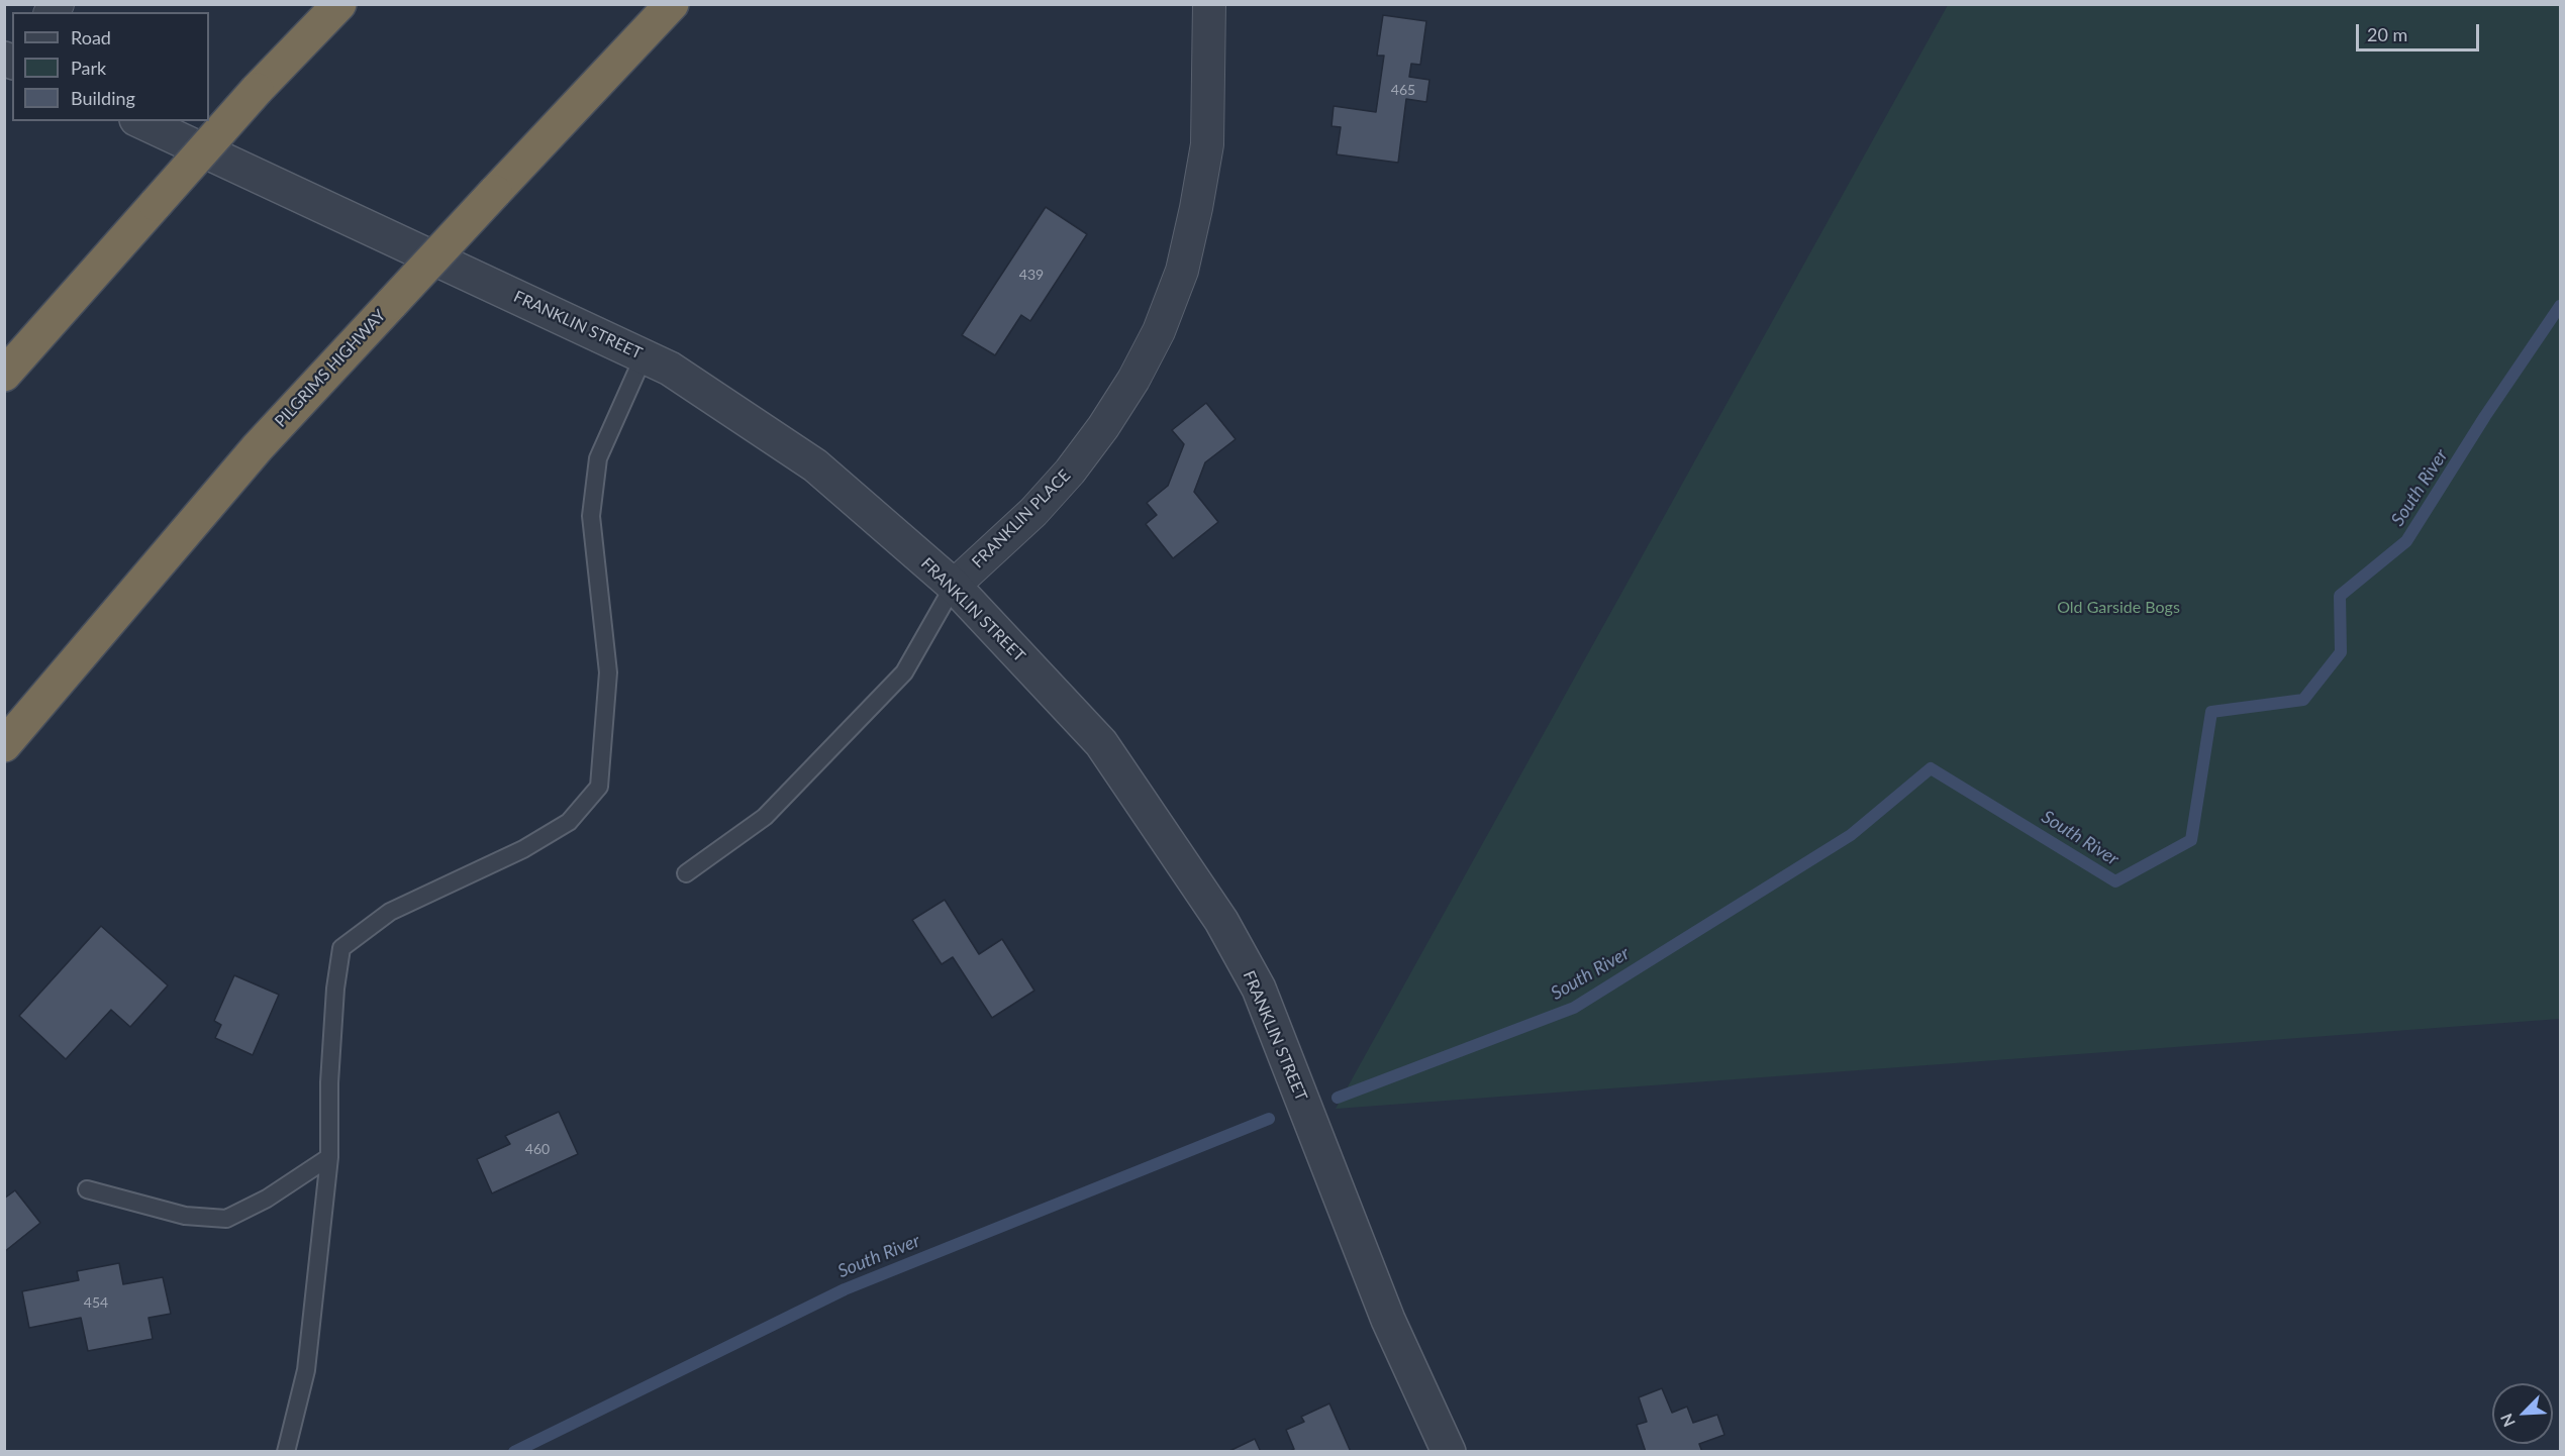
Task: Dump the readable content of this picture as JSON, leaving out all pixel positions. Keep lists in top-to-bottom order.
{
  "streets": {
    "highway": ["PILGRIMS HIGHWAY"],
    "street": ["FRANKLIN STREET", "FRANKLIN PLACE"]
  },
  "crossings": [
    ["FRANKLIN STREET", "FRANKLIN PLACE"]
  ],
  "water": ["South River"],
  "parks": ["Old Garside Bogs"],
  "house_numbers": [
    "465",
    "439",
    "460",
    "454"
  ],
  "legend": ["Road", "Park", "Building"],
  "scale_bar": "20 m",
  "north": "bottom left"
}
